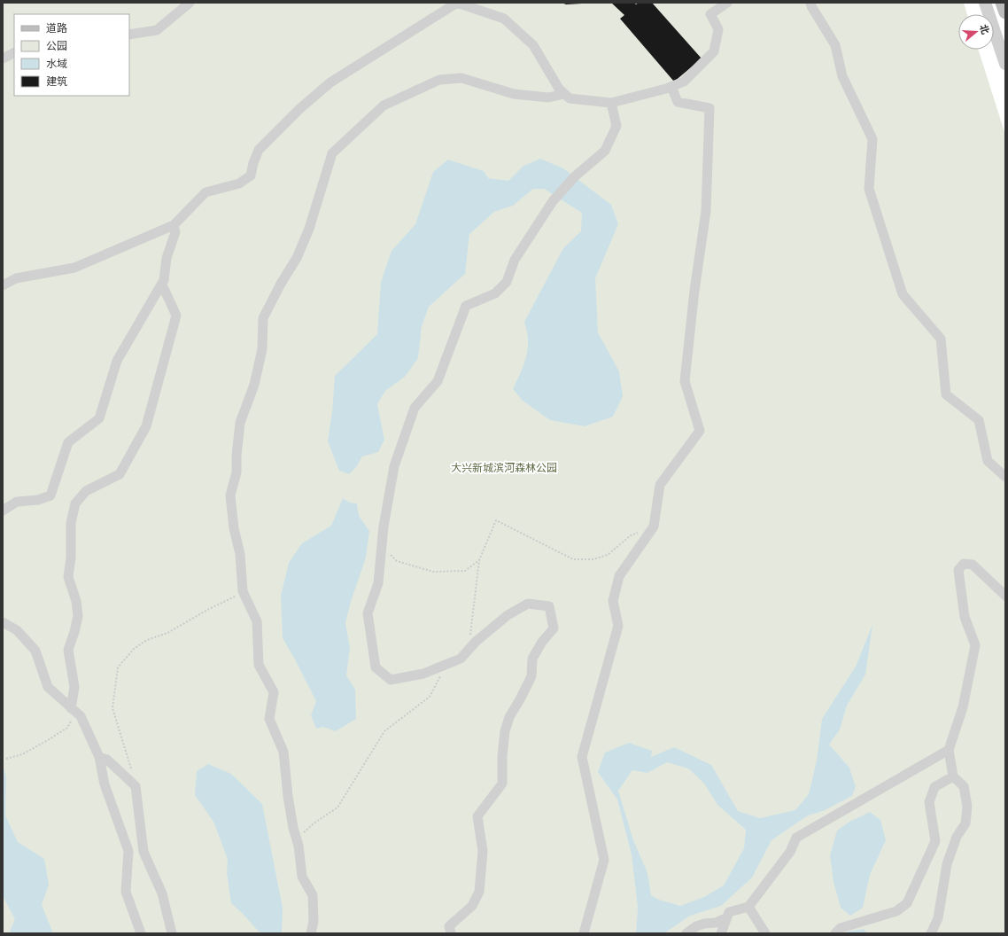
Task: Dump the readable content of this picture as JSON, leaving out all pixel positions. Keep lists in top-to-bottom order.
{
  "parks": ["大兴新城滨河森林公园"],
  "legend": [
    "道路",
    "公园",
    "水域",
    "建筑"
  ],
  "north": "right"
}
